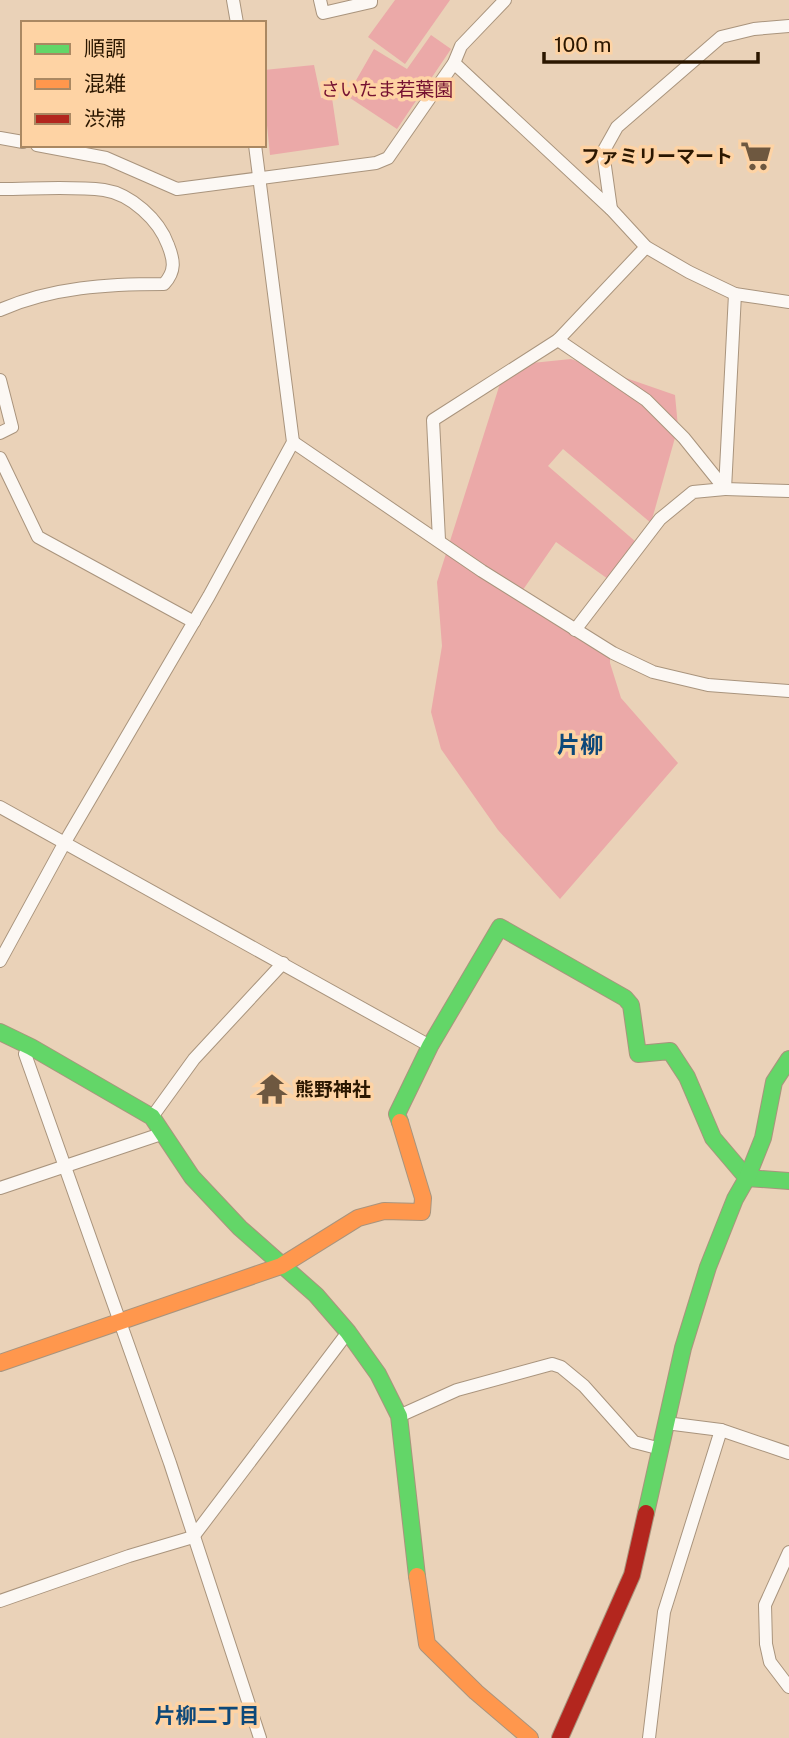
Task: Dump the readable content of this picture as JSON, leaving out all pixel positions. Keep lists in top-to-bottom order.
{
  "districts": ["片柳", "片柳二丁目"],
  "parks": ["さいたま若葉園"],
  "places": {
    "supermarket": ["ファミリーマート"],
    "temple": ["熊野神社"]
  },
  "legend": ["順調", "混雑", "渋滞"],
  "scale_bar": "100 m"
}
